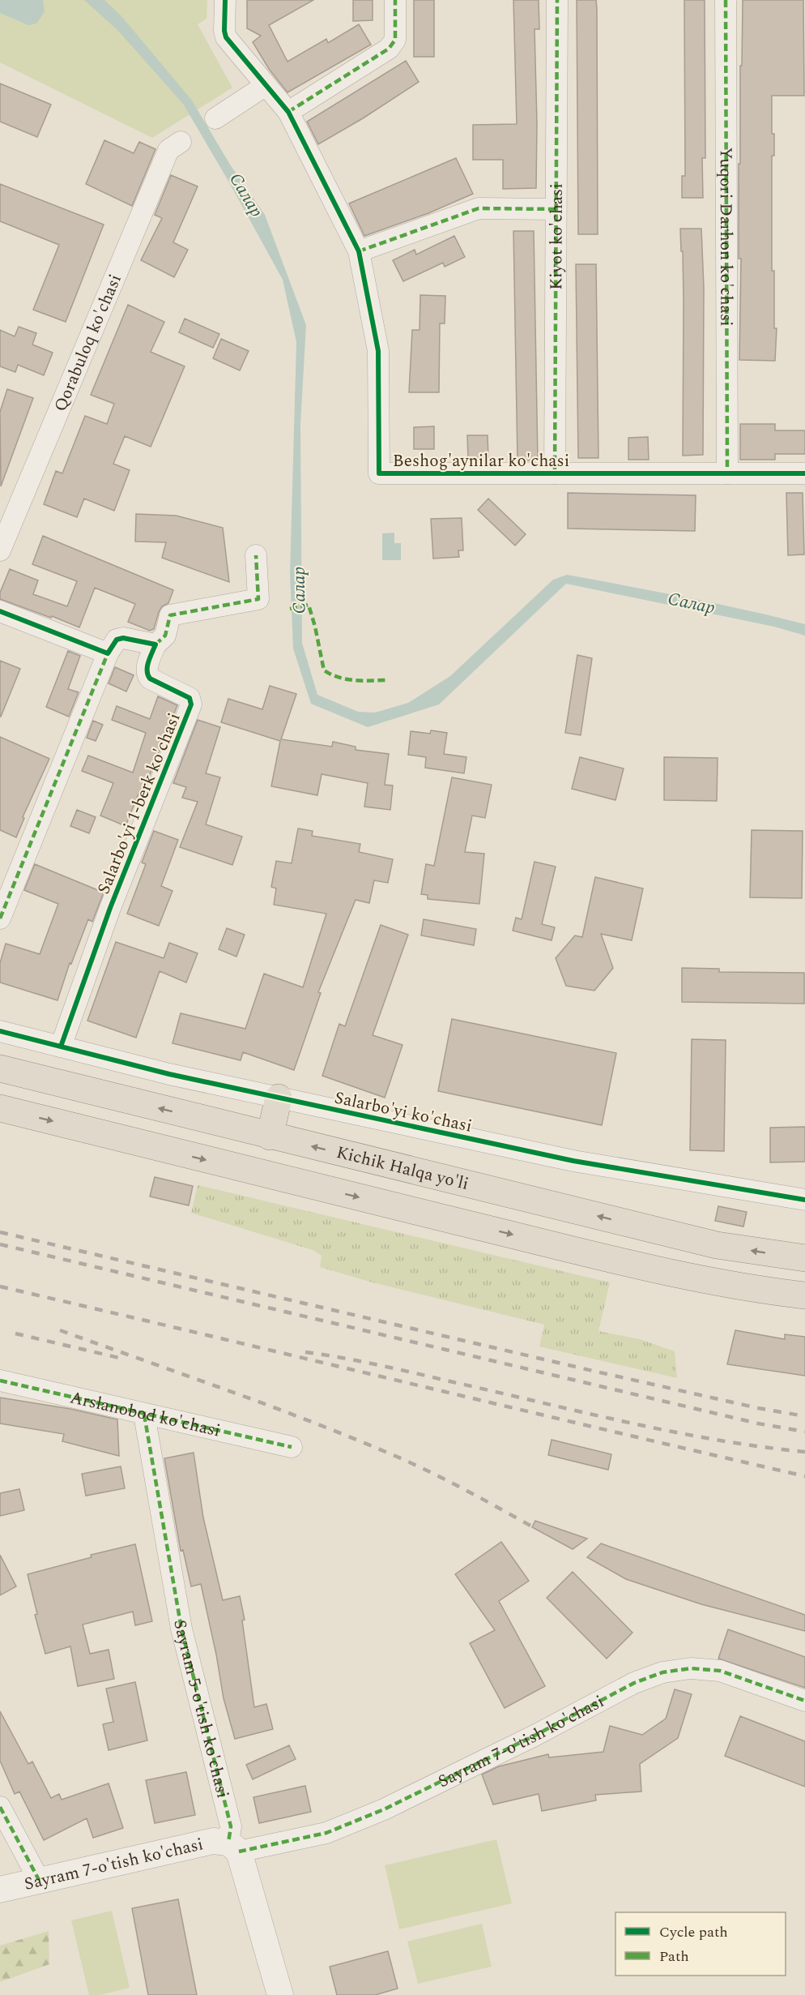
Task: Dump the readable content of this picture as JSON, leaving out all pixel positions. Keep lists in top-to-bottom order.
{
  "streets": {
    "highway": ["Kichik Halqa yo'li"],
    "street": [
      "Kiyot ko'chasi",
      "Yuqori Darhon ko'chasi",
      "Qorabuloq ko'chasi",
      "Beshog'aynilar ko'chasi",
      "Salarbo'yi 1-berk ko'chasi",
      "Salarbo'yi ko'chasi",
      "Arslanobod ko'chasi",
      "Sayram 5-o'tish ko'chasi",
      "Sayram 7-o'tish ko'chasi"
    ]
  },
  "crossings": [
    ["Kiyot ko'chasi", "Beshog'aynilar ko'chasi"],
    ["Yuqori Darhon ko'chasi", "Beshog'aynilar ko'chasi"],
    ["Salarbo'yi 1-berk ko'chasi", "Salarbo'yi ko'chasi"],
    ["Arslanobod ko'chasi", "Sayram 5-o'tish ko'chasi"],
    ["Sayram 5-o'tish ko'chasi", "Sayram 7-o'tish ko'chasi"]
  ],
  "water": ["Салар"],
  "legend": ["Cycle path", "Path"]
}
